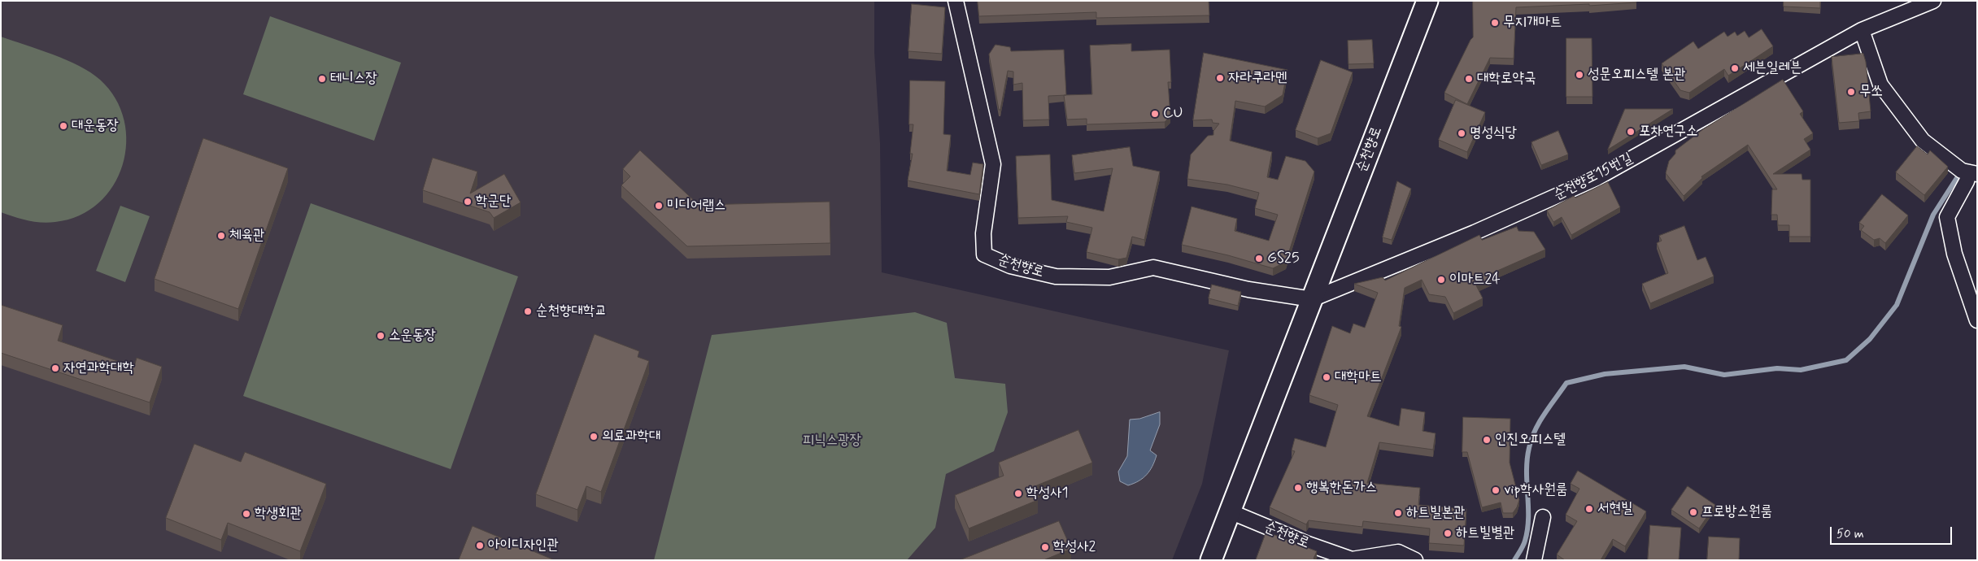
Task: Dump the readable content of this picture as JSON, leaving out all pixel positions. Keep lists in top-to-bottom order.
{
  "streets": {
    "main road": ["순천향로"],
    "street": ["순천향로15번길"]
  },
  "crossings": [
    ["순천향로", "순천향로15번길"]
  ],
  "parks": ["피닉스광장"],
  "places": [
    "무지개마트",
    "세븐일레븐",
    "성문오피스텔 본관",
    "자라쿠라멘",
    "테니스장",
    "대학로약국",
    "무쏘",
    "CU",
    "대운동장",
    "포차연구소",
    "명성식당",
    "학군단",
    "미디어랩스",
    "체육관",
    "GS25",
    "이마트24",
    "순천향대학교",
    "소운동장",
    "자연과학대학",
    "대학마트",
    "의료과학대",
    "인진오피스텔",
    "행복한돈가스",
    "vip학사원룸",
    "학성사1",
    "서현빌",
    "프로방스원룸",
    "하트빌본관",
    "학생회관",
    "하트빌별관",
    "아이디자인관",
    "학성사2"
  ],
  "scale_bar": "50 m"
}
